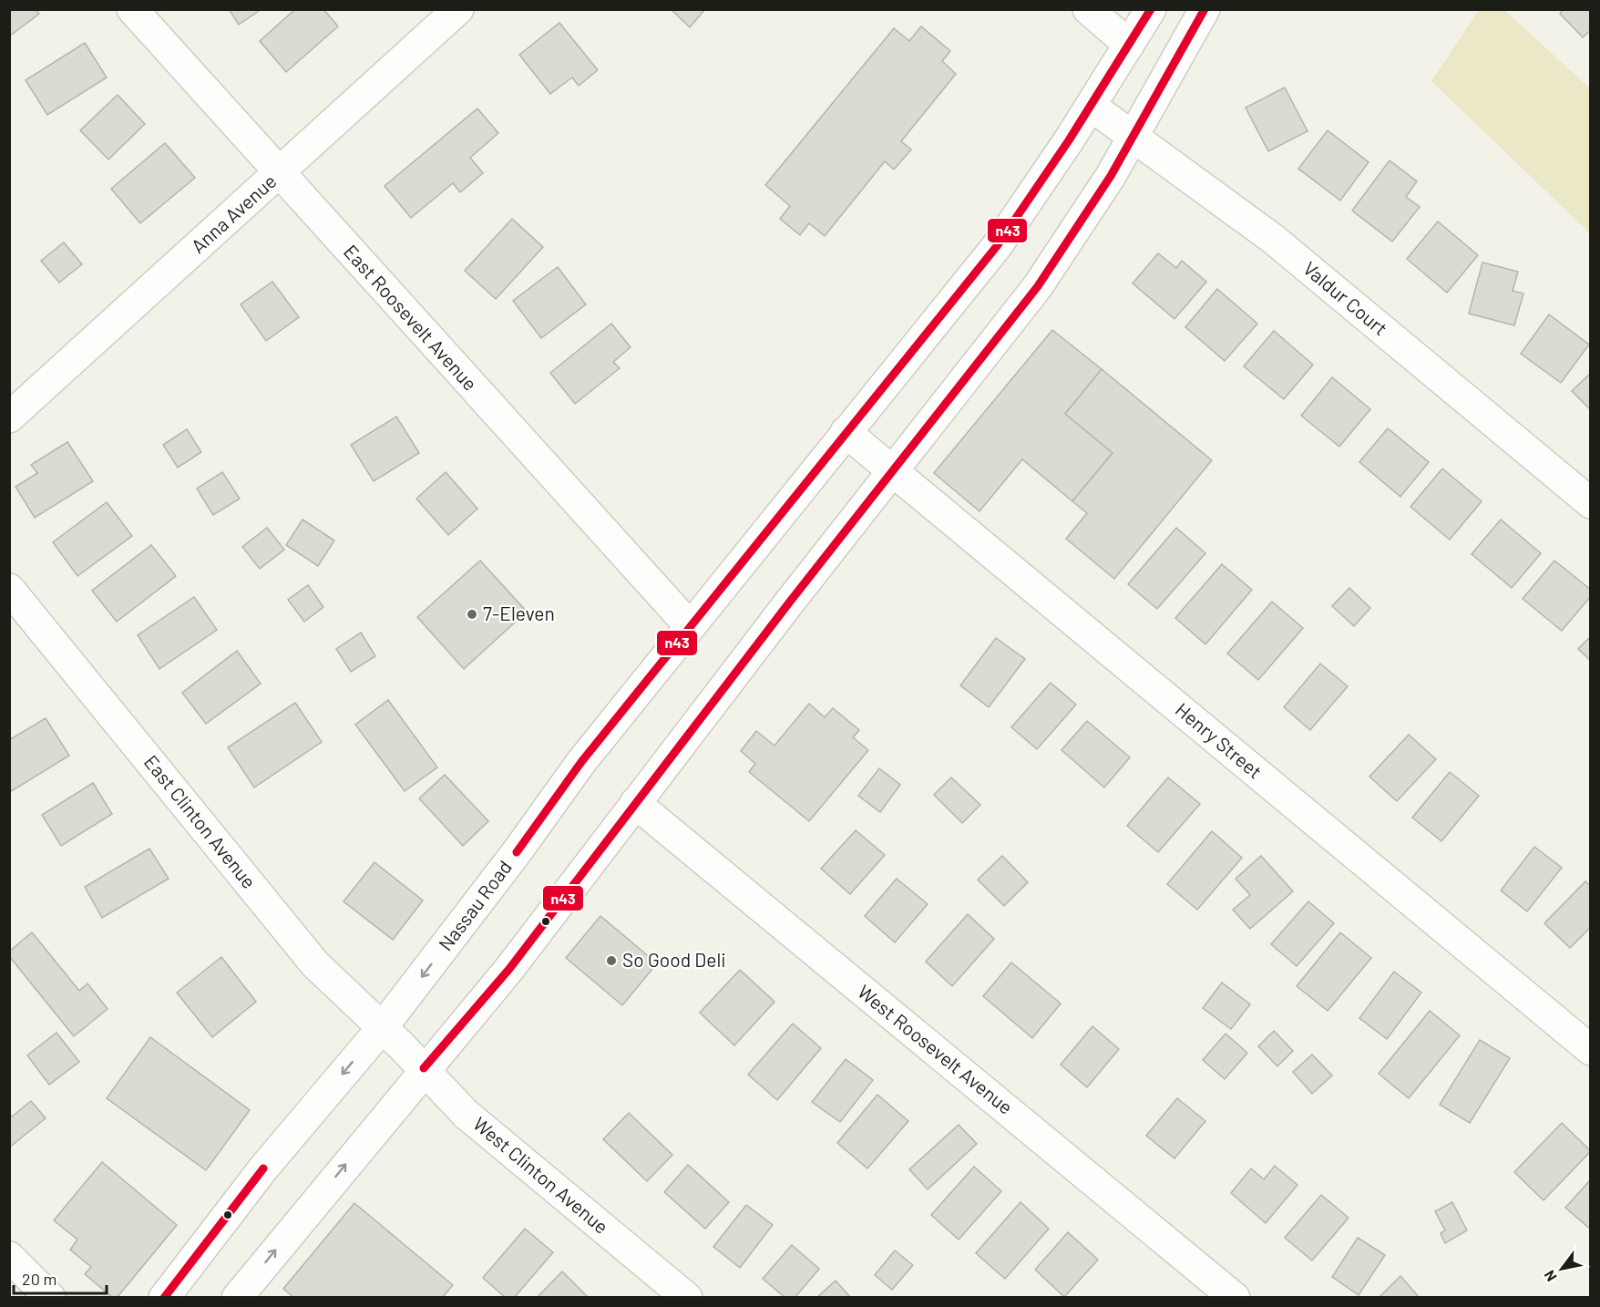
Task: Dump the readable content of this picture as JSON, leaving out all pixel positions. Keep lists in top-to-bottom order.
{
  "streets": {
    "street": [
      "Anna Avenue",
      "Valdur Court",
      "East Roosevelt Avenue",
      "Henry Street",
      "East Clinton Avenue",
      "Nassau Road",
      "West Roosevelt Avenue",
      "West Clinton Avenue"
    ]
  },
  "crossings": [
    ["Anna Avenue", "East Roosevelt Avenue"],
    ["Valdur Court", "Nassau Road"],
    ["East Roosevelt Avenue", "Nassau Road"],
    ["Henry Street", "Nassau Road"],
    ["East Clinton Avenue", "Nassau Road"],
    ["East Clinton Avenue", "West Clinton Avenue"],
    ["Nassau Road", "West Clinton Avenue"]
  ],
  "places": ["7-Eleven", "So Good Deli"],
  "lines": ["transit line n43"],
  "scale_bar": "20 m",
  "north": "bottom left"
}
